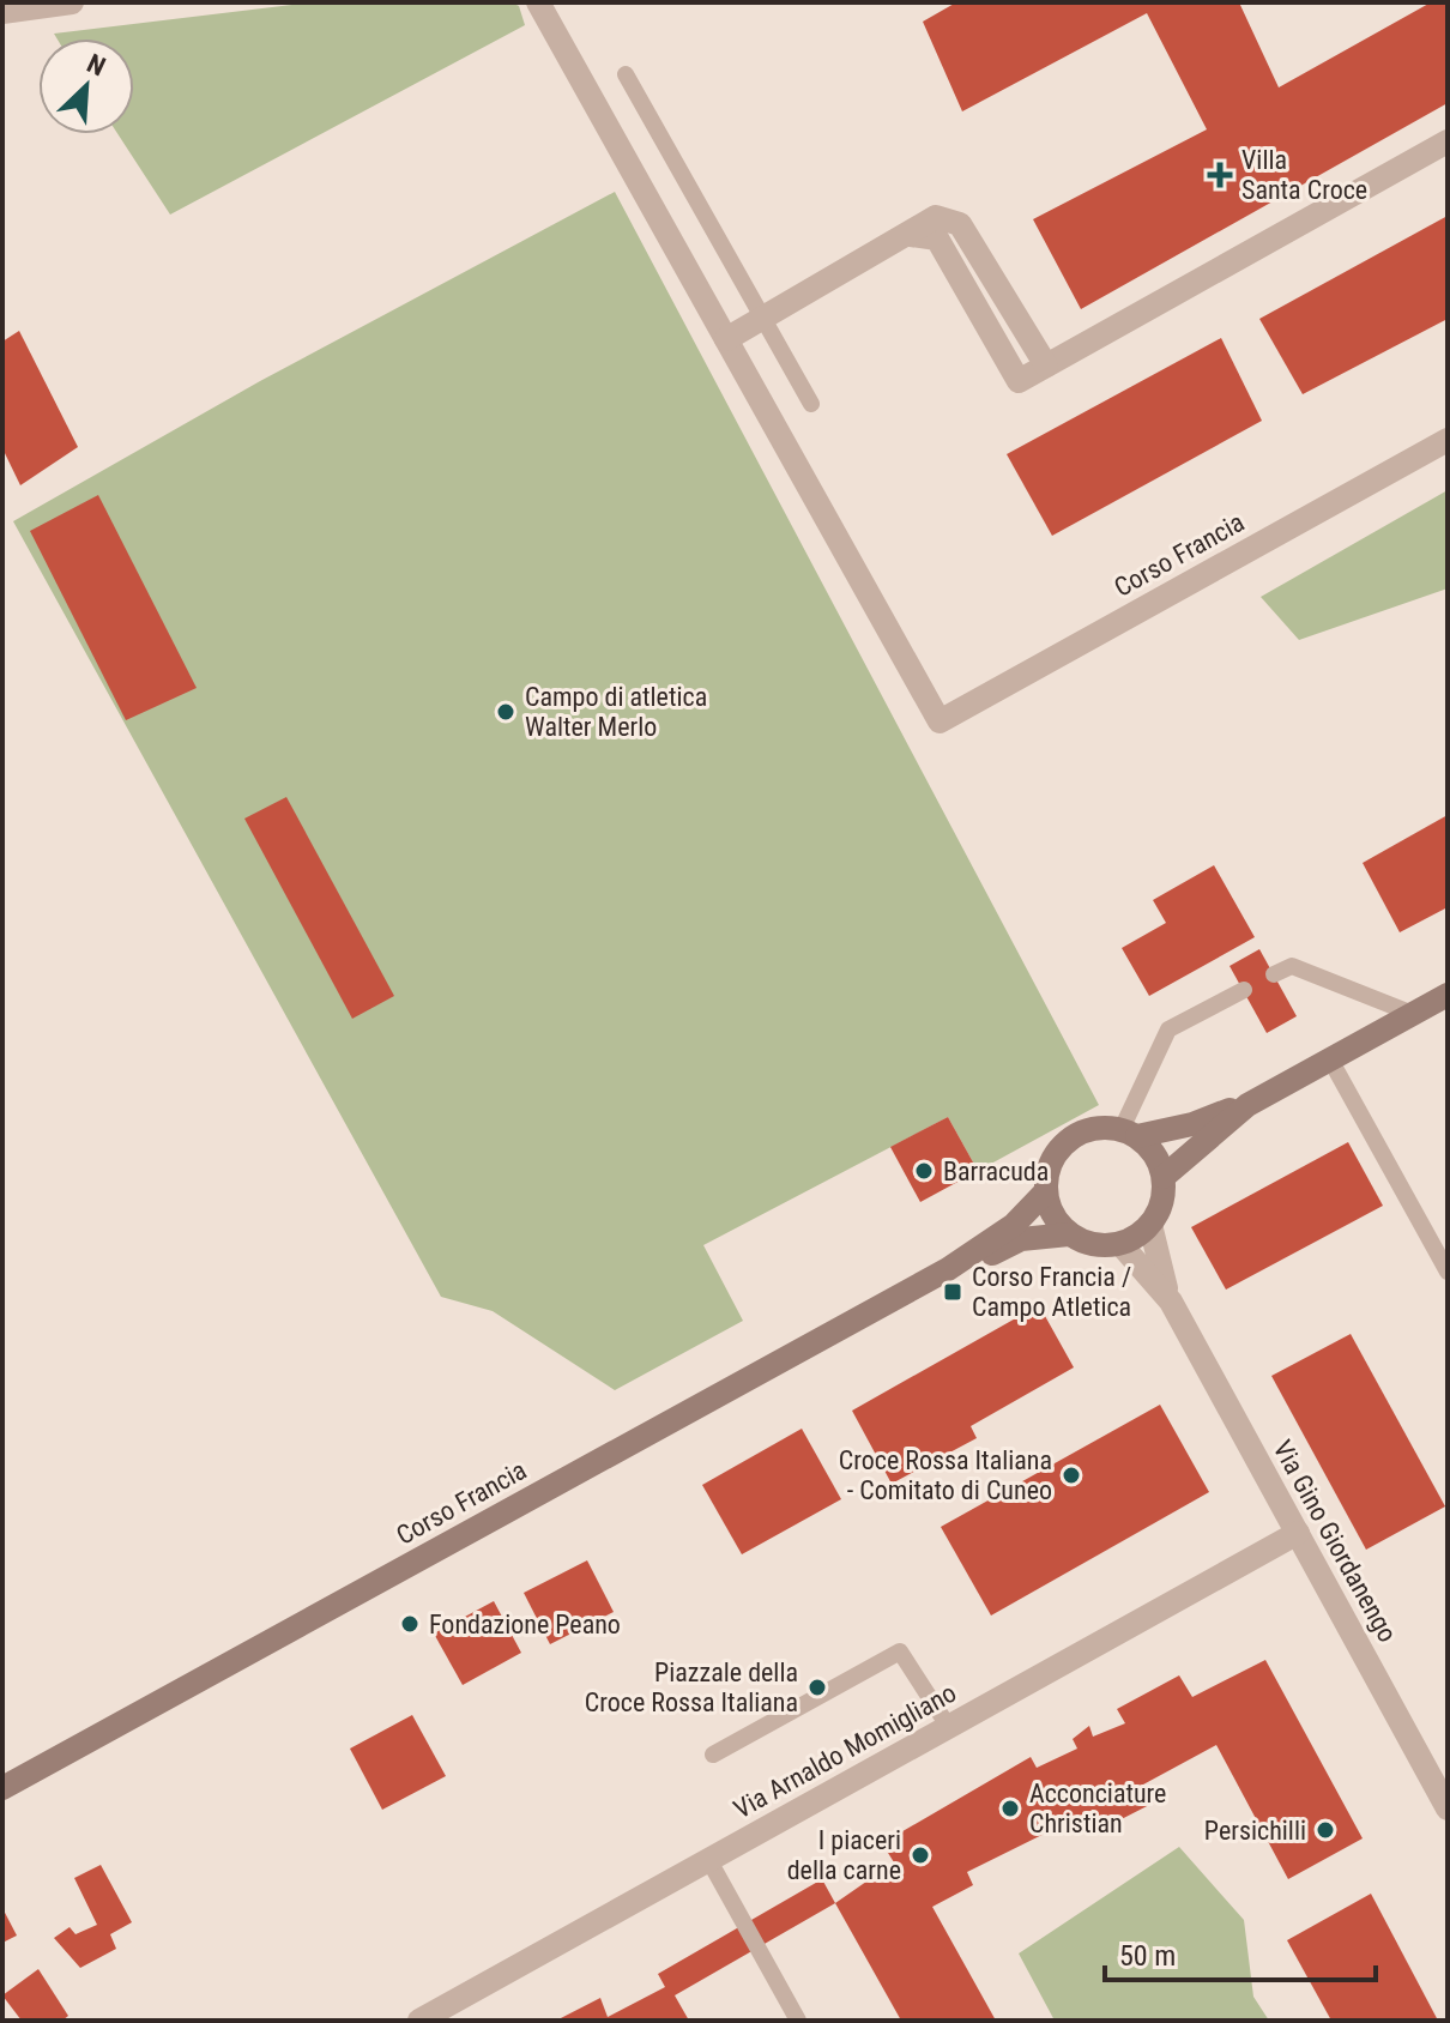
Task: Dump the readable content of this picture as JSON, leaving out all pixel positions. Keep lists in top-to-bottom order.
{
  "streets": {
    "main road": ["Corso Francia"],
    "street": ["Via Gino Giordanengo", "Via Arnaldo Momigliano"]
  },
  "crossings": [
    ["Corso Francia", "Via Gino Giordanengo"],
    ["Via Gino Giordanengo", "Via Arnaldo Momigliano"]
  ],
  "places": {
    "health": ["Villa Santa Croce"],
    "other": [
      "Campo di atletica Walter Merlo",
      "Barracuda",
      "Croce Rossa Italiana - Comitato di Cuneo",
      "Fondazione Peano",
      "Piazzale della Croce Rossa Italiana",
      "Acconciature Christian",
      "Persichilli",
      "I piaceri della carne"
    ],
    "transit": ["Corso Francia / Campo Atletica"]
  },
  "scale_bar": "50 m",
  "north": "top right"
}
